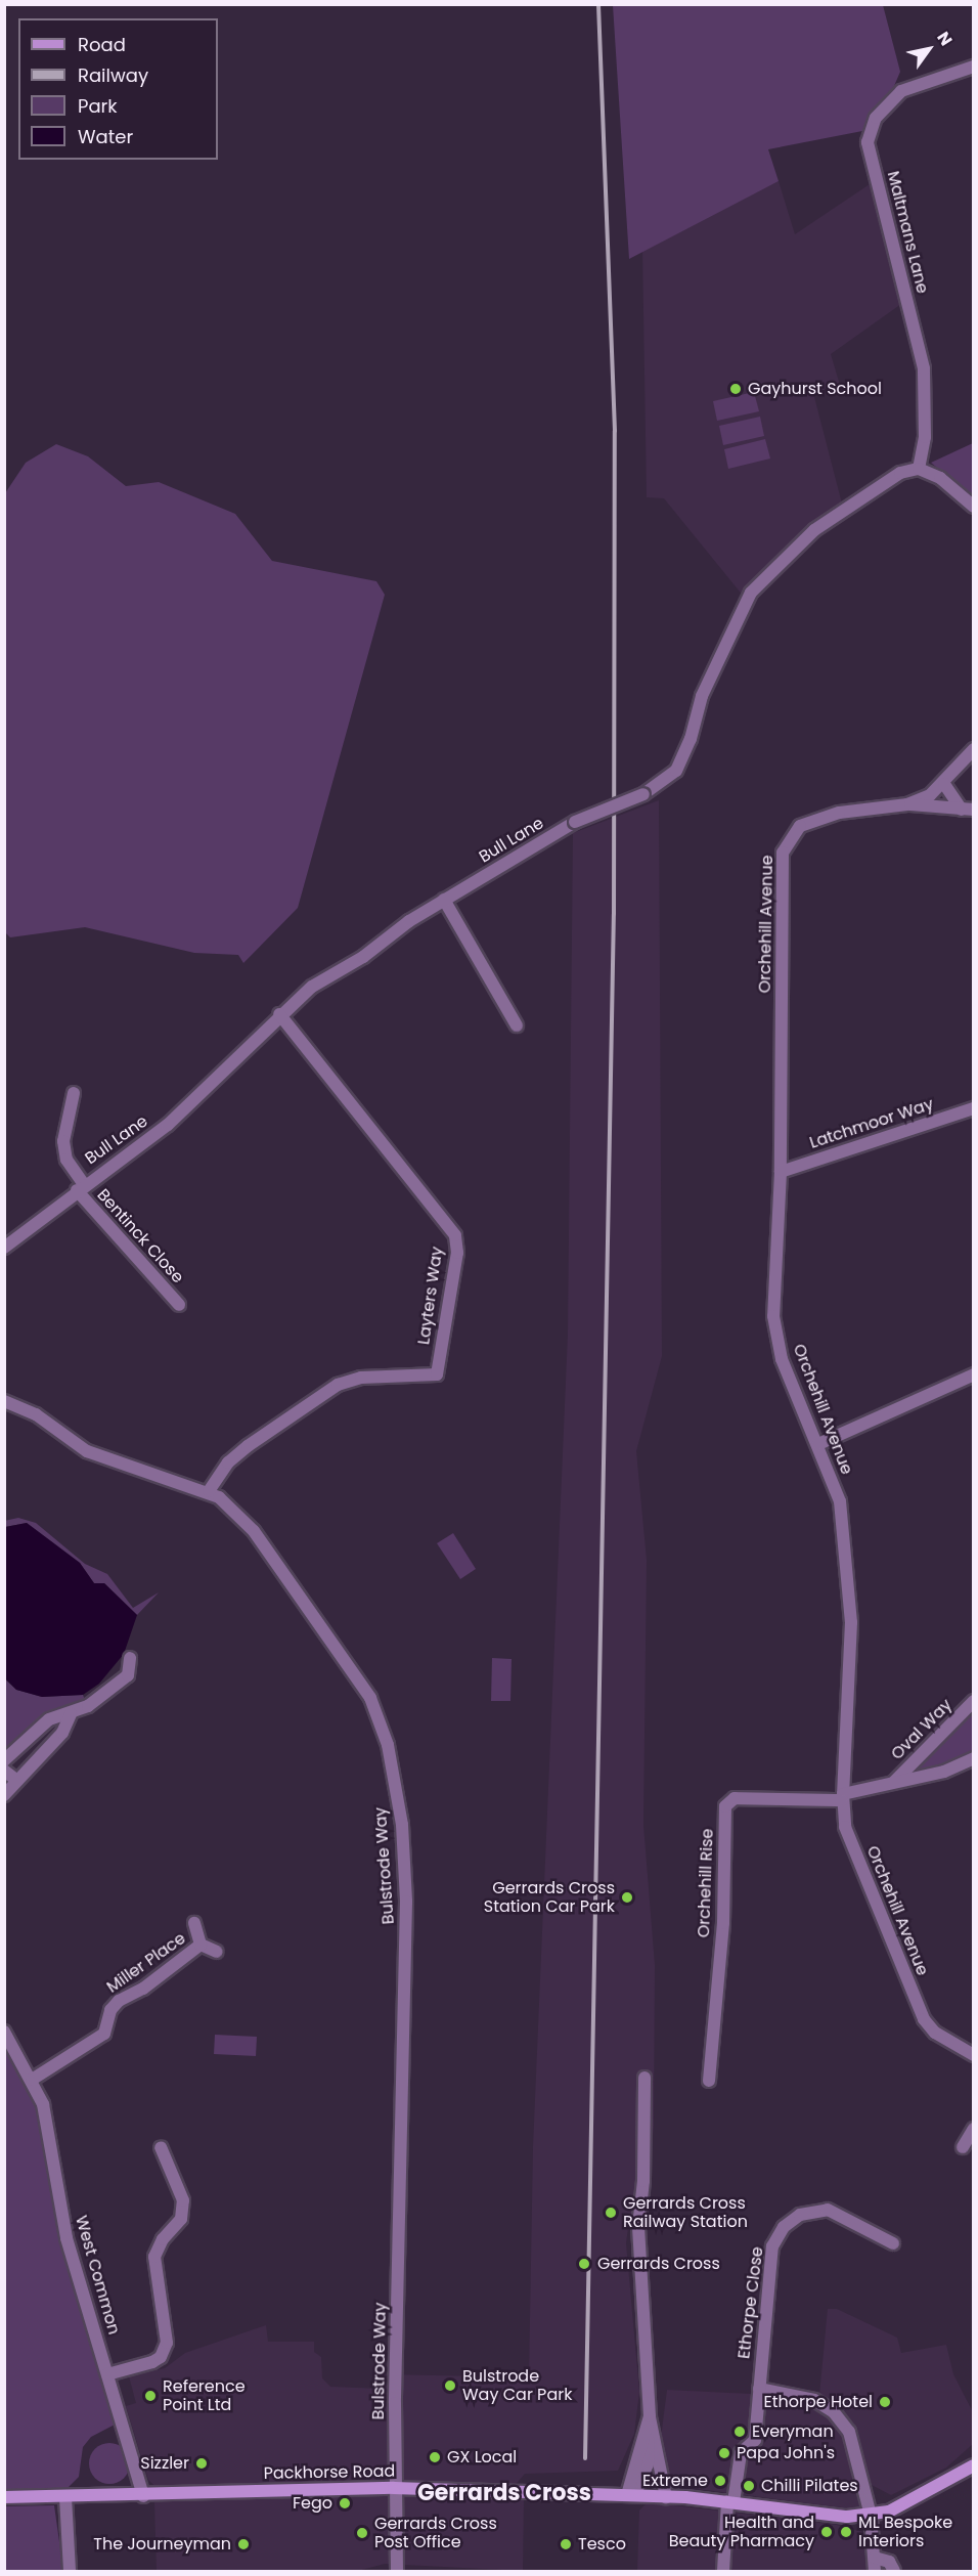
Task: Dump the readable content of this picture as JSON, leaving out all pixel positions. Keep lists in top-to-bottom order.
{
  "streets": {
    "main road": ["Packhorse Road"],
    "street": [
      "Maltmans Lane",
      "Bull Lane",
      "Orchehill Avenue",
      "Latchmoor Way",
      "Bentinck Close",
      "Layters Way",
      "Oval Way",
      "Bulstrode Way",
      "Orchehill Rise",
      "Miller Place",
      "West Common",
      "Ethorpe Close"
    ]
  },
  "crossings": [
    ["Maltmans Lane", "Bull Lane"],
    ["Bull Lane", "Bentinck Close"],
    ["Bull Lane", "Layters Way"],
    ["Orchehill Avenue", "Latchmoor Way"],
    ["Orchehill Avenue", "Oval Way"],
    ["Orchehill Avenue", "Orchehill Rise"],
    ["Layters Way", "Bulstrode Way"],
    ["Oval Way", "Orchehill Rise"],
    ["Bulstrode Way", "Packhorse Road"],
    ["Miller Place", "West Common"],
    ["West Common", "Packhorse Road"],
    ["Ethorpe Close", "Packhorse Road"]
  ],
  "districts": ["Gerrards Cross"],
  "places": [
    "Gayhurst School",
    "Gerrards Cross Station Car Park",
    "Gerrards Cross Railway Station",
    "Gerrards Cross",
    "Bulstrode Way Car Park",
    "Reference Point Ltd",
    "Ethorpe Hotel",
    "Everyman",
    "Papa John's",
    "GX Local",
    "Sizzler",
    "Extreme",
    "Chilli Pilates",
    "Fego",
    "Health and Beauty Pharmacy",
    "ML Bespoke Interiors",
    "Gerrards Cross Post Office",
    "The Journeyman",
    "Tesco"
  ],
  "legend": [
    "Road",
    "Railway",
    "Park",
    "Water"
  ],
  "north": "top right"
}
